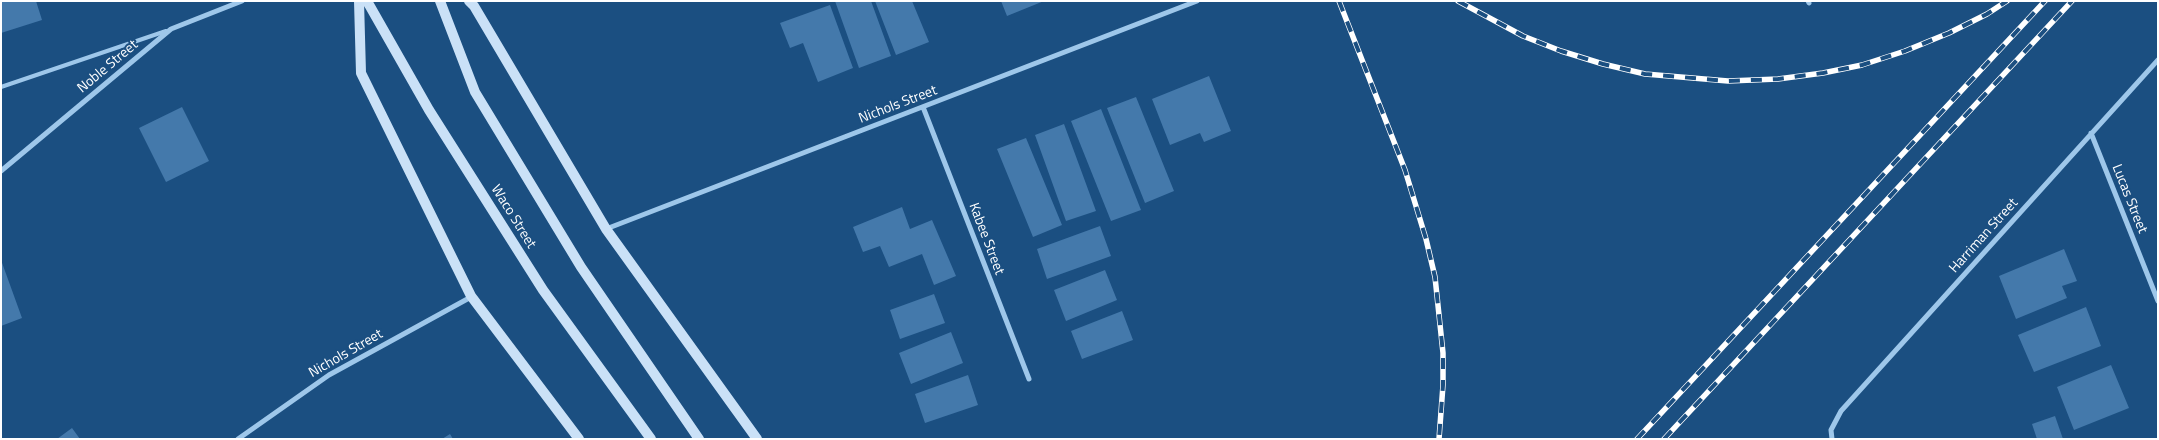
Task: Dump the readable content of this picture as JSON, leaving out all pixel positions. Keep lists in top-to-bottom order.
{
  "streets": {
    "main road": ["Waco Street"],
    "street": [
      "Noble Street",
      "Nichols Street",
      "Lucas Street",
      "Harriman Street",
      "Kabee Street"
    ]
  },
  "crossings": [
    ["Nichols Street", "Kabee Street"],
    ["Lucas Street", "Harriman Street"]
  ]
}
